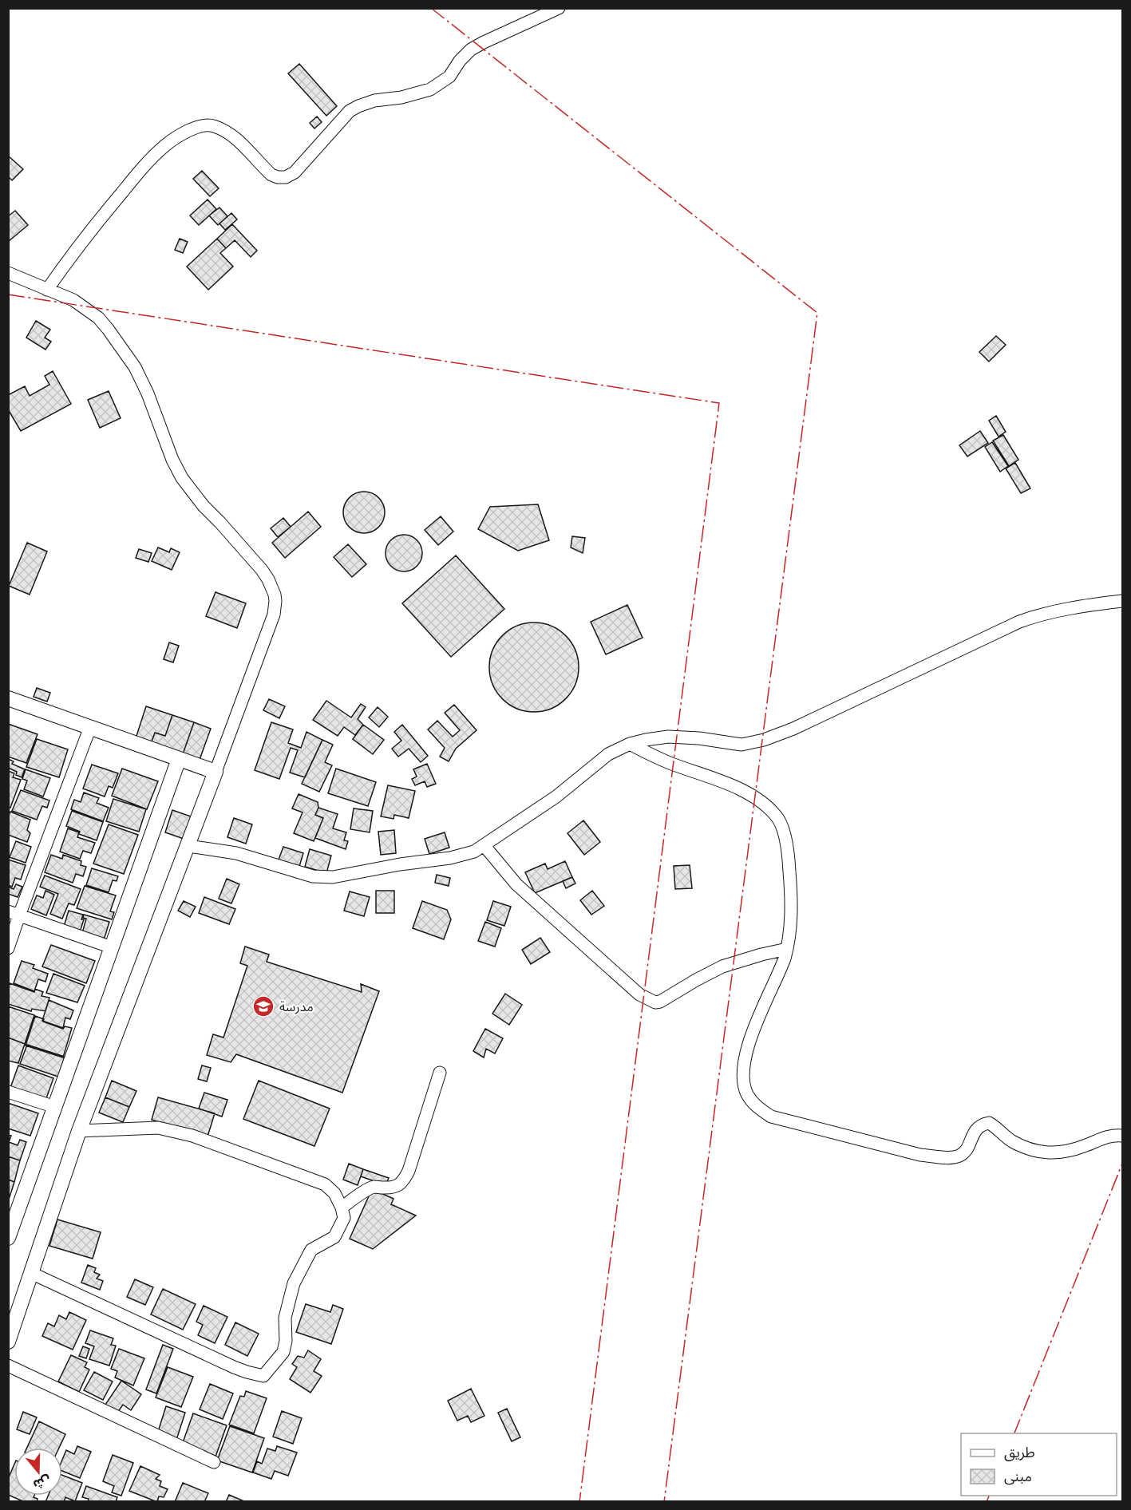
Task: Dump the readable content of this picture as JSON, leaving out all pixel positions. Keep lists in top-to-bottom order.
{
  "places": {
    "school or university": ["مدرسة"]
  },
  "legend": ["طريق", "مبنى"],
  "north": "bottom"
}
